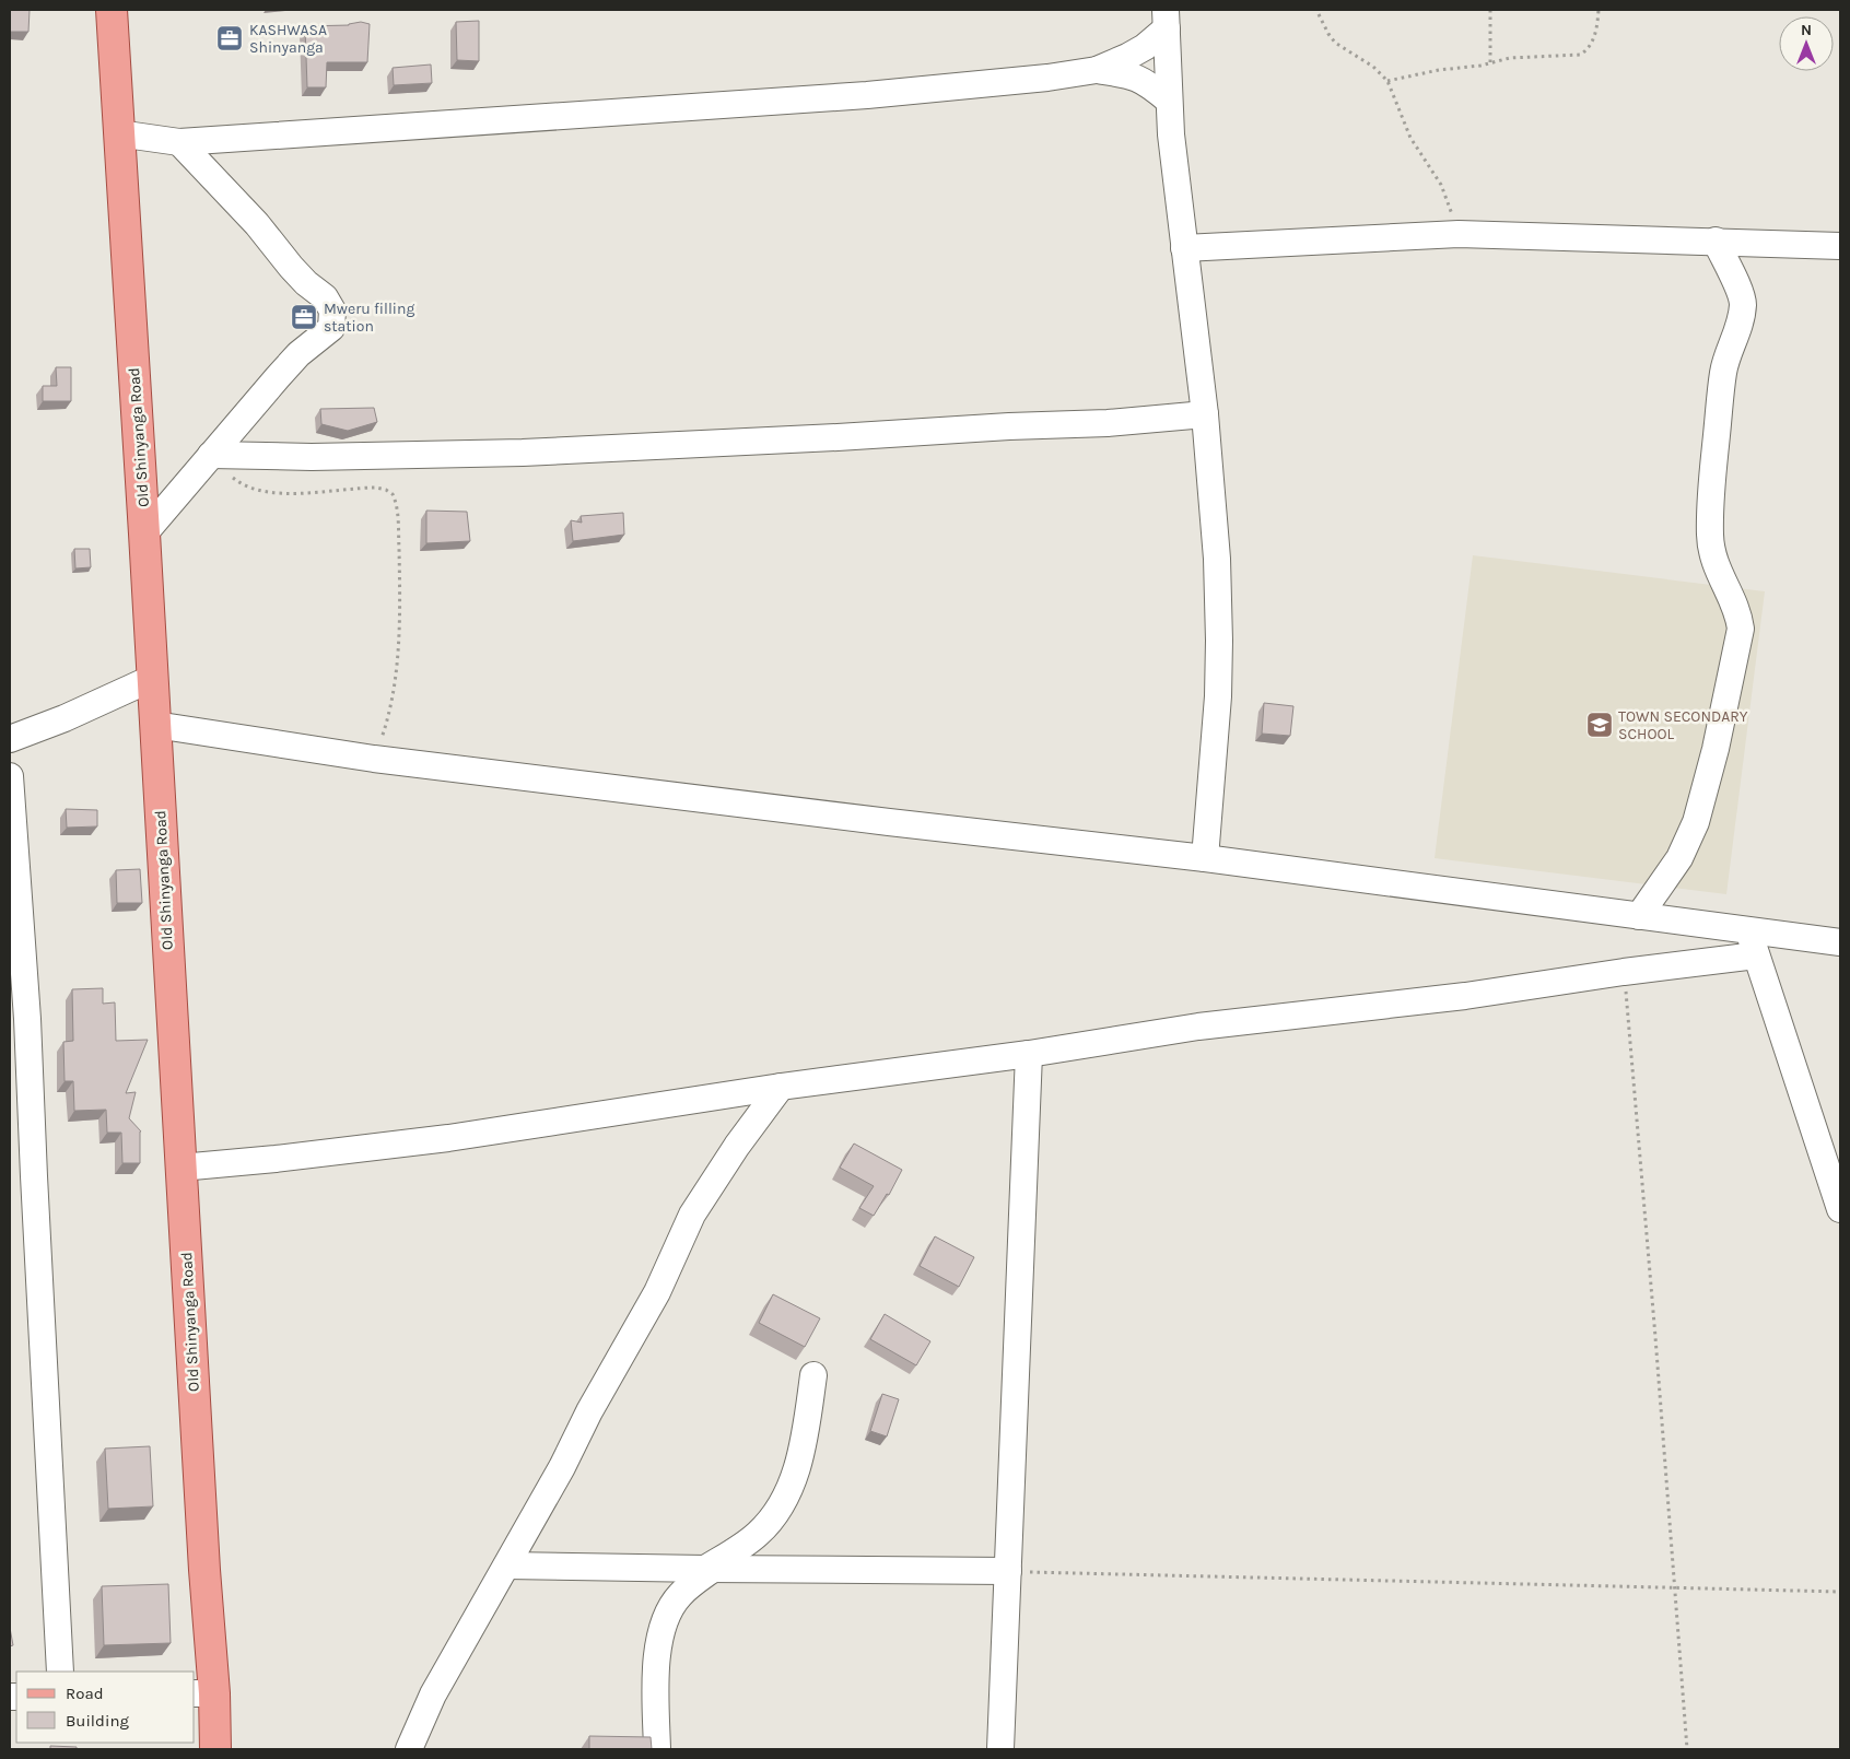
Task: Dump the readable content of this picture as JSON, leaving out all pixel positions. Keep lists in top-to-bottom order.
{
  "streets": {
    "main road": ["Old Shinyanga Road"]
  },
  "places": {
    "office": ["KASHWASA Shinyanga", "Mweru filling station"],
    "school or university": ["TOWN SECONDARY SCHOOL"]
  },
  "legend": ["Road", "Building"],
  "north": "top"
}
